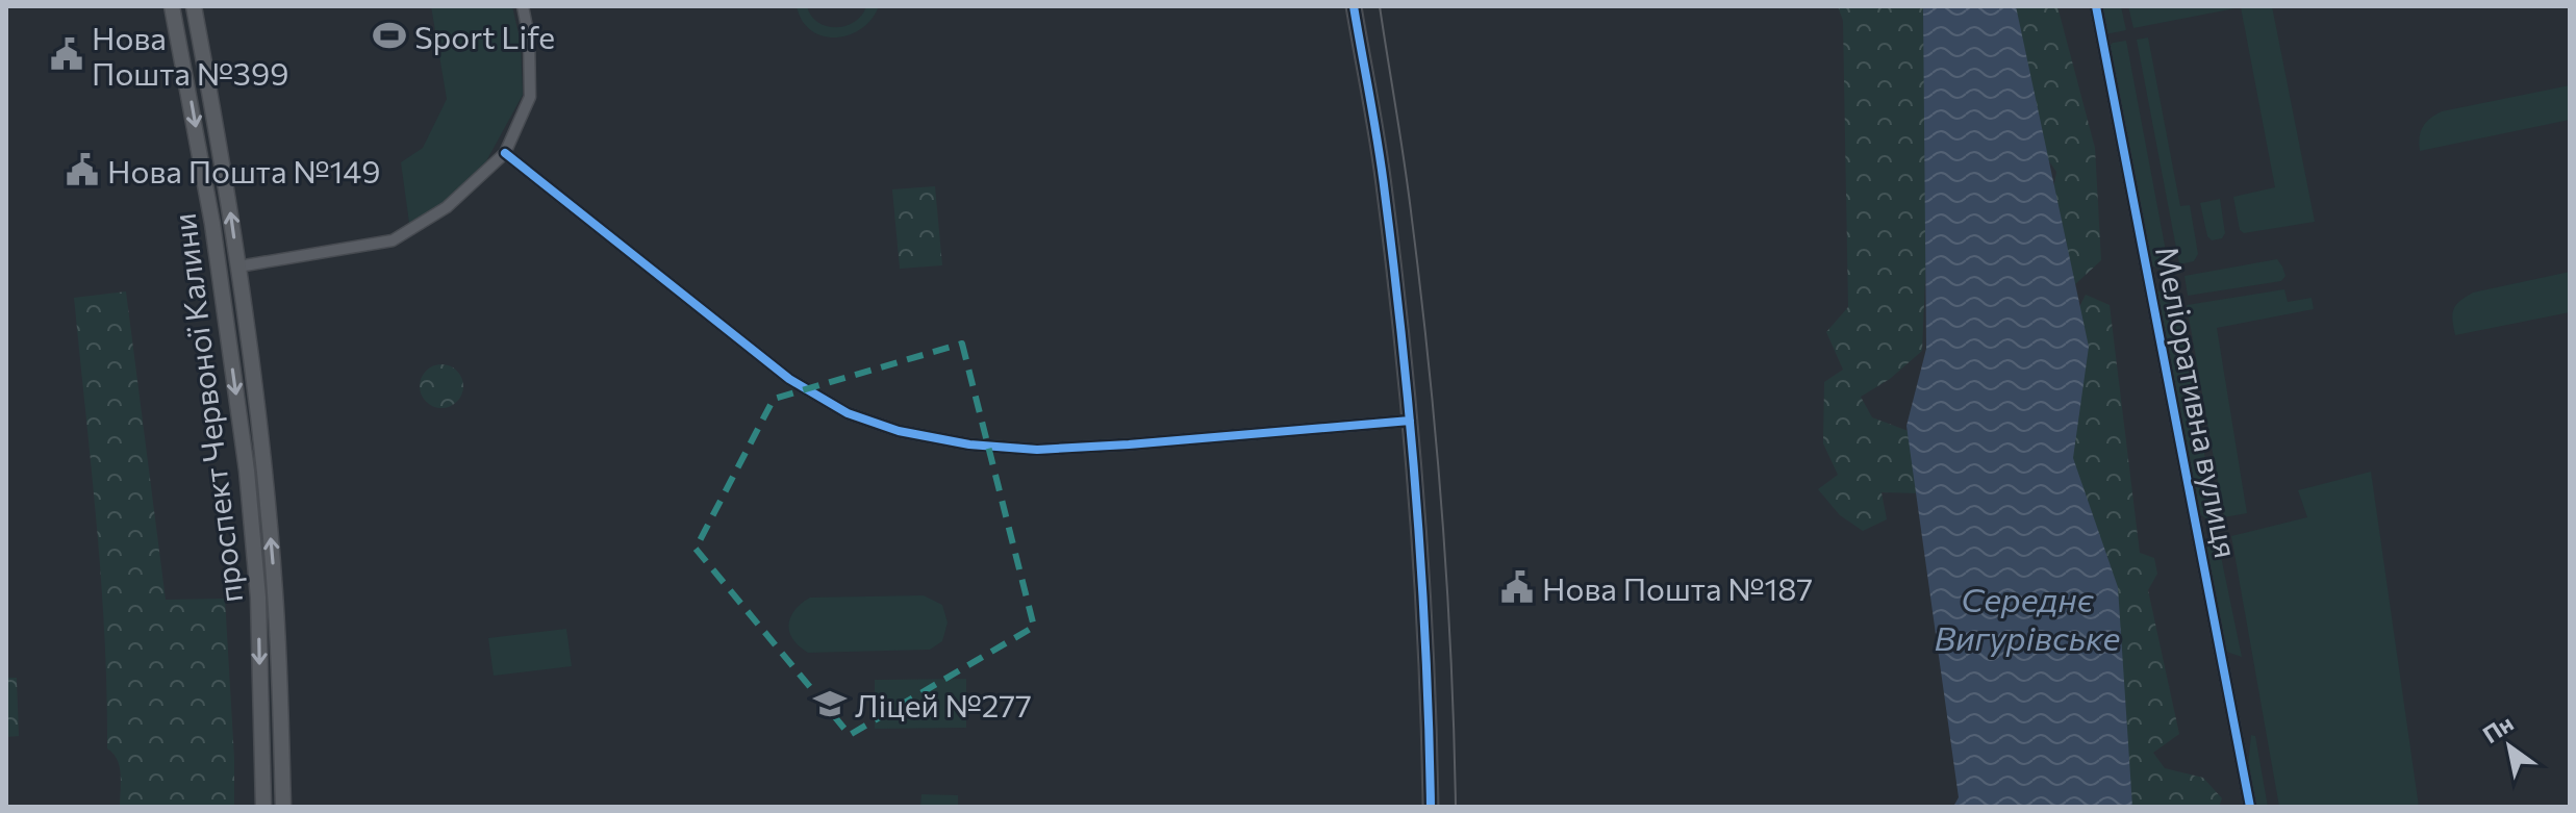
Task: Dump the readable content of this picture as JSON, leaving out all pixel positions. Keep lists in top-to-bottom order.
{
  "streets": {
    "main road": ["проспект Червоної Калини"],
    "street": ["Меліоративна вулиця"]
  },
  "water": ["Середнє Вигурівське"],
  "places": {
    "sports": ["Sport Life"],
    "public building": ["Нова Пошта №399", "Нова Пошта №149", "Нова Пошта №187"],
    "school or university": ["Ліцей №277"]
  },
  "north": "top left"
}
